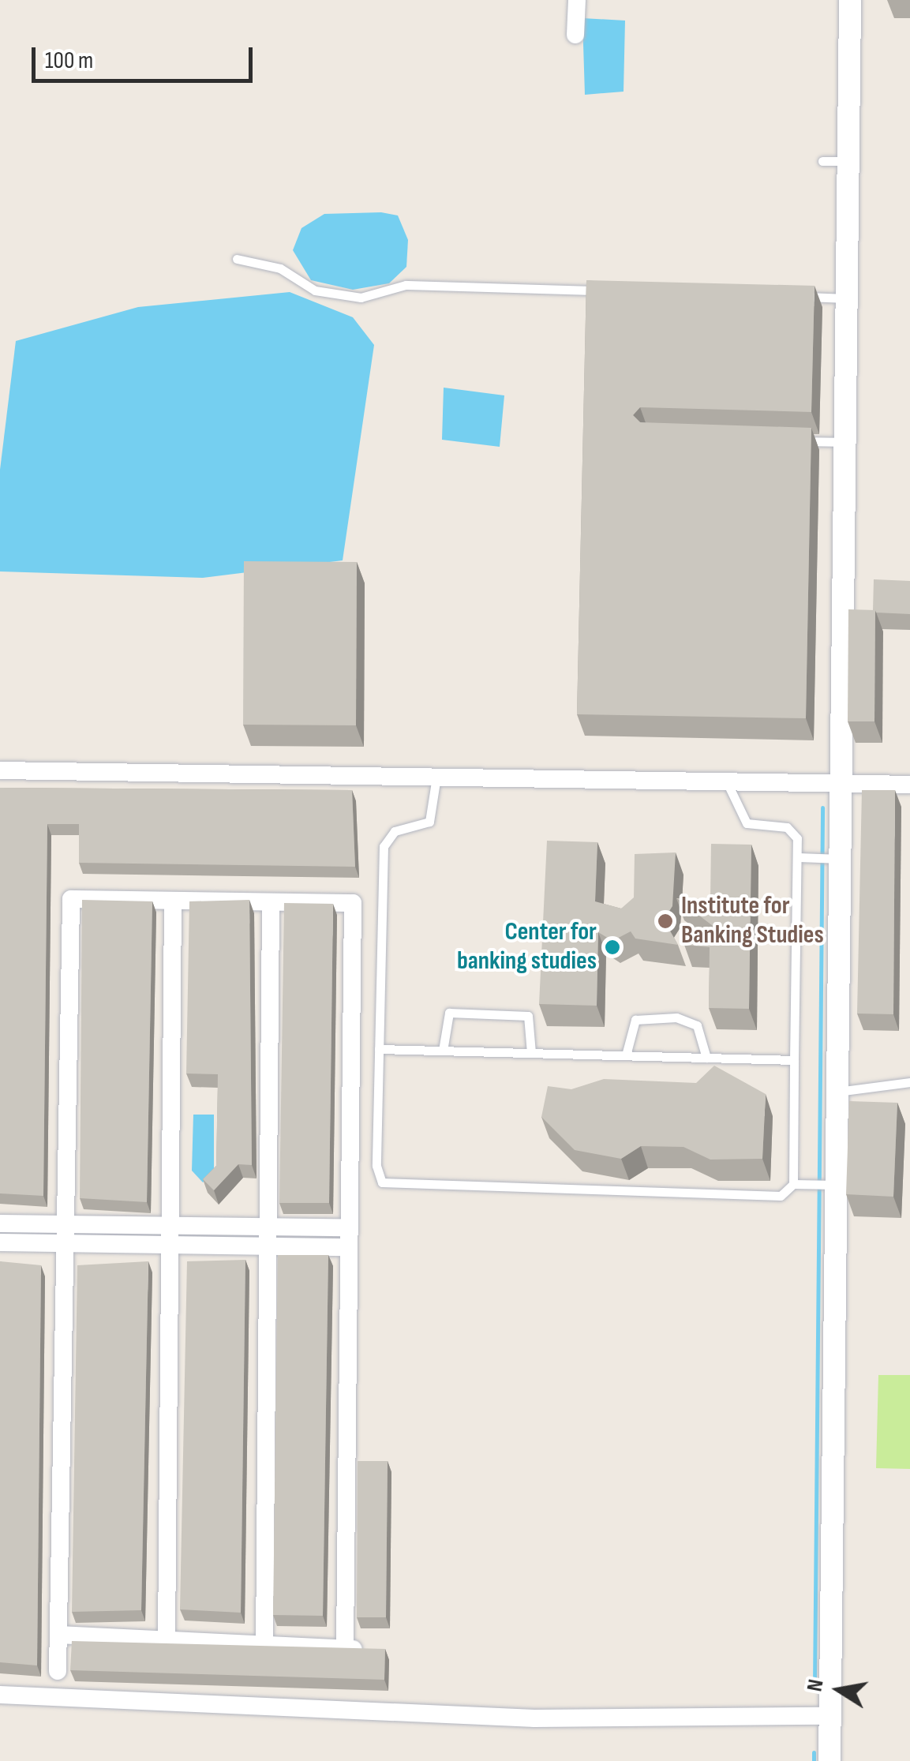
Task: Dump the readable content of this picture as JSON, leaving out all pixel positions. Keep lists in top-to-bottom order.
{
  "places": ["Institute for Banking Studies", "Center for banking studies"],
  "scale_bar": "100 m",
  "north": "left"
}
